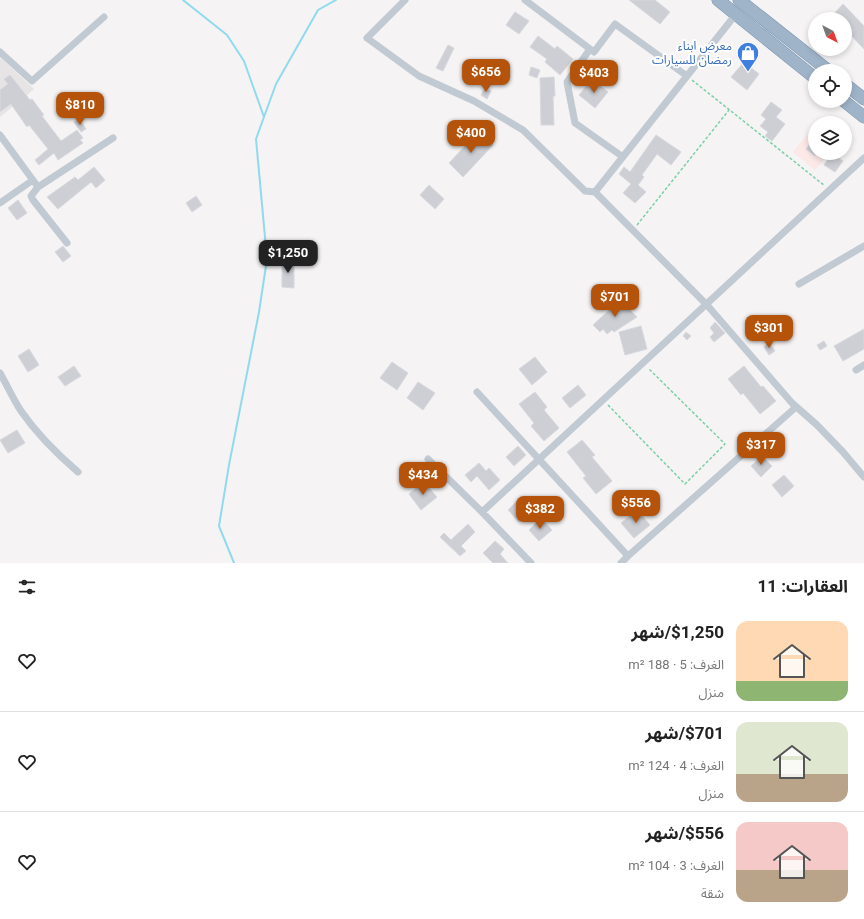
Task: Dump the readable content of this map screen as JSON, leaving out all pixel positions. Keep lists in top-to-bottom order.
{
  "places": {
    "shop": ["معرض ابناء رمضان للسيارات"]
  },
  "north": "bottom right",
  "page": {
    "price": [
      "$656",
      "$403",
      "$810",
      "$400",
      "$1,250",
      "$701",
      "$301",
      "$317",
      "$434",
      "$556",
      "$382"
    ],
    "heading": "العقارات: 11",
    "list": [
      {
        "name": "$1,250/شهر",
        "note": "الغرف: 5 · 188 m² · منزل"
      },
      {
        "name": "$701/شهر",
        "note": "الغرف: 4 · 124 m² · منزل"
      },
      {
        "name": "$556/شهر",
        "note": "الغرف: 3 · 104 m² · شقة"
      }
    ]
  }
}
